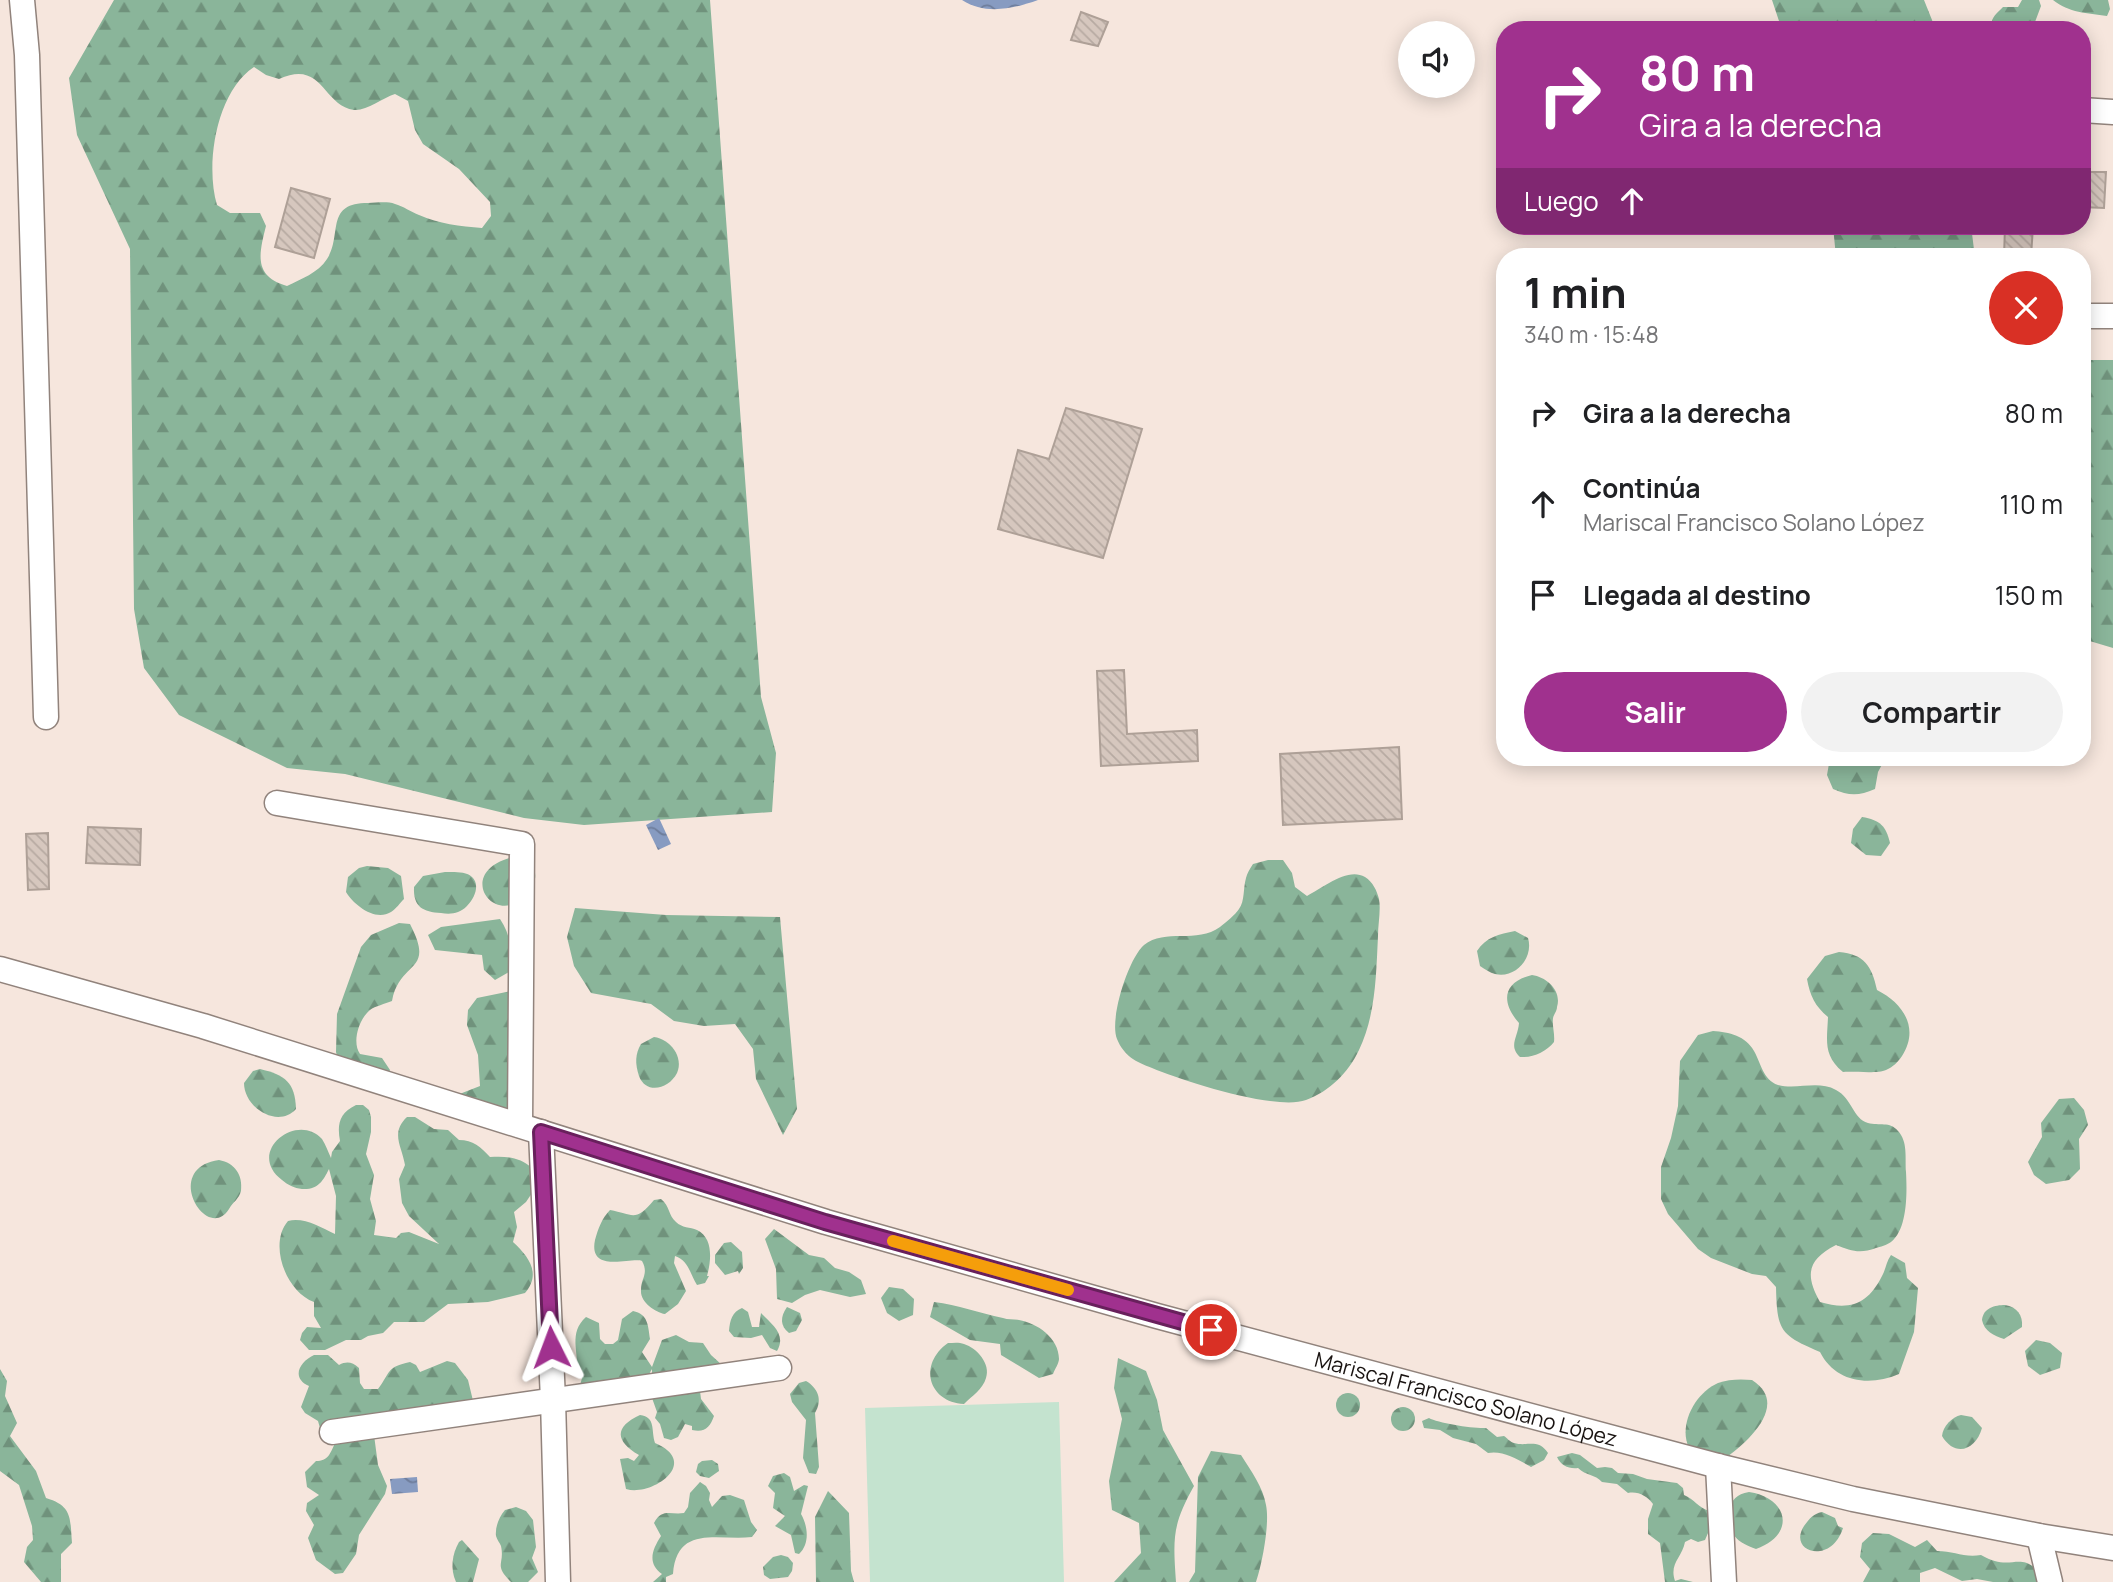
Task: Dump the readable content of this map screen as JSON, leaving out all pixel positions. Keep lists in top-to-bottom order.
{
  "streets": {
    "street": ["Mariscal Francisco Solano López"]
  },
  "page": {
    "turn": ["80 m", "Gira a la derecha"],
    "then": "Luego",
    "heading": ["1 min", "340 m · 15:48"],
    "list": [
      {
        "name": "Gira a la derecha",
        "value": "80 m"
      },
      {
        "name": "Continúa",
        "note": "Mariscal Francisco Solano López",
        "value": "110 m"
      },
      {
        "name": "Llegada al destino",
        "value": "150 m"
      }
    ],
    "buttons": ["Salir", "Compartir"]
  }
}
